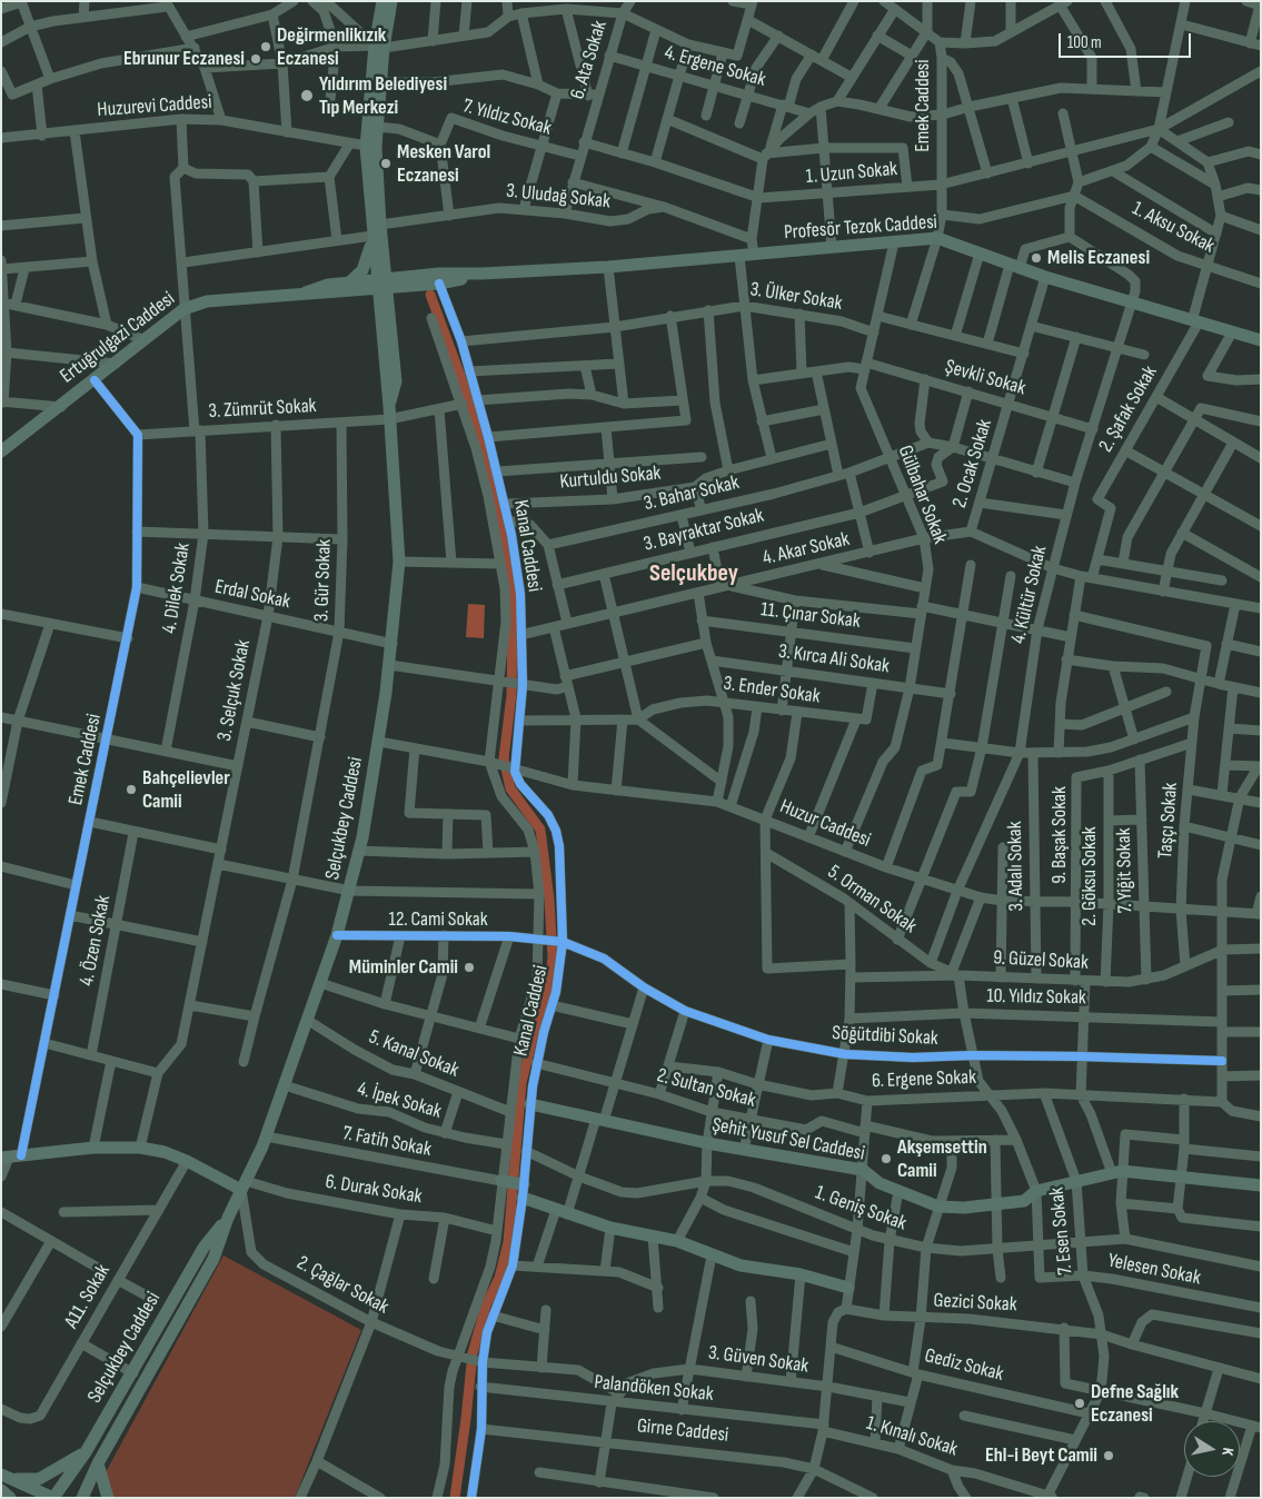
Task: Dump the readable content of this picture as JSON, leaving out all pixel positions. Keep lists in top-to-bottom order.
{
  "streets": {
    "main road": [
      "Profesör Tezok Caddesi",
      "Ertuğrulgazi Caddesi",
      "Selçukbey Caddesi",
      "Şehit Yusuf Sel Caddesi"
    ],
    "street": [
      "6. Ata Sokak",
      "4. Ergene Sokak",
      "Emek Caddesi",
      "Huzurevi Caddesi",
      "7. Yıldız Sokak",
      "1. Uzun Sokak",
      "3. Uludağ Sokak",
      "1. Aksu Sokak",
      "3. Ülker Sokak",
      "Şevkli Sokak",
      "3. Zümrüt Sokak",
      "2. Şafak Sokak",
      "2. Ocak Sokak",
      "Kurtuldu Sokak",
      "3. Bahar Sokak",
      "Gülbahar Sokak",
      "3. Bayraktar Sokak",
      "Kanal Caddesi",
      "4. Akar Sokak",
      "3. Gür Sokak",
      "4. Dilek Sokak",
      "Erdal Sokak",
      "4. Kültür Sokak",
      "11. Çınar Sokak",
      "3. Kırca Ali Sokak",
      "3. Selçuk Sokak",
      "3. Ender Sokak",
      "Taşçı Sokak",
      "Huzur Caddesi",
      "9. Başak Sokak",
      "3. Adalı Sokak",
      "7. Yiğit Sokak",
      "2. Göksu Sokak",
      "5. Orman Sokak",
      "12. Cami Sokak",
      "4. Özen Sokak",
      "9. Güzel Sokak",
      "10. Yıldız Sokak",
      "Söğütdibi Sokak",
      "5. Kanal Sokak",
      "6. Ergene Sokak",
      "2. Sultan Sokak",
      "4. İpek Sokak",
      "7. Fatih Sokak",
      "6. Durak Sokak",
      "1. Geniş Sokak",
      "7. Esen Sokak",
      "Yelesen Sokak",
      "2. Çağlar Sokak",
      "A11. Sokak",
      "Gezici Sokak",
      "3. Güven Sokak",
      "Gediz Sokak",
      "Palandöken Sokak",
      "Girne Caddesi",
      "1. Kınalı Sokak"
    ]
  },
  "crossings": [
    ["6. Ata Sokak", "4. Ergene Sokak"],
    ["6. Ata Sokak", "7. Yıldız Sokak"],
    ["6. Ata Sokak", "1. Uzun Sokak"],
    ["6. Ata Sokak", "3. Uludağ Sokak"],
    ["Emek Caddesi", "1. Uzun Sokak"],
    ["Emek Caddesi", "Profesör Tezok Caddesi"],
    ["Emek Caddesi", "3. Zümrüt Sokak"],
    ["Emek Caddesi", "Erdal Sokak"],
    ["Profesör Tezok Caddesi", "2. Şafak Sokak"],
    ["Profesör Tezok Caddesi", "2. Ocak Sokak"],
    ["Profesör Tezok Caddesi", "Gülbahar Sokak"],
    ["Profesör Tezok Caddesi", "4. Kültür Sokak"],
    ["1. Aksu Sokak", "2. Şafak Sokak"],
    ["3. Ülker Sokak", "Gülbahar Sokak"],
    ["3. Ülker Sokak", "Kanal Caddesi"],
    ["Ertuğrulgazi Caddesi", "4. Dilek Sokak"],
    ["Ertuğrulgazi Caddesi", "Selçukbey Caddesi"],
    ["Şevkli Sokak", "2. Ocak Sokak"],
    ["Şevkli Sokak", "Gülbahar Sokak"],
    ["Şevkli Sokak", "4. Kültür Sokak"],
    ["3. Zümrüt Sokak", "Kanal Caddesi"],
    ["3. Zümrüt Sokak", "3. Gür Sokak"],
    ["3. Zümrüt Sokak", "4. Dilek Sokak"],
    ["3. Zümrüt Sokak", "3. Selçuk Sokak"],
    ["3. Zümrüt Sokak", "Selçukbey Caddesi"],
    ["2. Ocak Sokak", "4. Akar Sokak"],
    ["2. Ocak Sokak", "4. Kültür Sokak"],
    ["Kurtuldu Sokak", "Kanal Caddesi"],
    ["3. Bahar Sokak", "Gülbahar Sokak"],
    ["Gülbahar Sokak", "3. Bayraktar Sokak"],
    ["Gülbahar Sokak", "4. Akar Sokak"],
    ["Gülbahar Sokak", "11. Çınar Sokak"],
    ["Gülbahar Sokak", "3. Kırca Ali Sokak"],
    ["Gülbahar Sokak", "Huzur Caddesi"],
    ["Kanal Caddesi", "4. Akar Sokak"],
    ["Kanal Caddesi", "Huzur Caddesi"],
    ["Kanal Caddesi", "12. Cami Sokak"],
    ["Kanal Caddesi", "Söğütdibi Sokak"],
    ["Kanal Caddesi", "5. Kanal Sokak"],
    ["Kanal Caddesi", "2. Sultan Sokak"],
    ["Kanal Caddesi", "4. İpek Sokak"],
    ["Kanal Caddesi", "Şehit Yusuf Sel Caddesi"],
    ["Kanal Caddesi", "7. Fatih Sokak"],
    ["Kanal Caddesi", "6. Durak Sokak"],
    ["Kanal Caddesi", "1. Geniş Sokak"],
    ["Kanal Caddesi", "2. Çağlar Sokak"],
    ["Kanal Caddesi", "Palandöken Sokak"],
    ["Kanal Caddesi", "Girne Caddesi"],
    ["3. Gür Sokak", "Erdal Sokak"],
    ["4. Dilek Sokak", "Erdal Sokak"],
    ["Erdal Sokak", "3. Selçuk Sokak"],
    ["Erdal Sokak", "Selçukbey Caddesi"],
    ["4. Kültür Sokak", "Huzur Caddesi"],
    ["4. Kültür Sokak", "5. Orman Sokak"],
    ["Selçukbey Caddesi", "Huzur Caddesi"],
    ["Selçukbey Caddesi", "12. Cami Sokak"],
    ["Selçukbey Caddesi", "5. Kanal Sokak"],
    ["Selçukbey Caddesi", "4. İpek Sokak"],
    ["Selçukbey Caddesi", "7. Fatih Sokak"],
    ["Selçukbey Caddesi", "6. Durak Sokak"],
    ["Selçukbey Caddesi", "2. Çağlar Sokak"],
    ["Taşçı Sokak", "Huzur Caddesi"],
    ["Taşçı Sokak", "9. Başak Sokak"],
    ["Taşçı Sokak", "9. Güzel Sokak"],
    ["Huzur Caddesi", "9. Başak Sokak"],
    ["Huzur Caddesi", "3. Adalı Sokak"],
    ["Huzur Caddesi", "7. Yiğit Sokak"],
    ["Huzur Caddesi", "2. Göksu Sokak"],
    ["9. Başak Sokak", "7. Yiğit Sokak"],
    ["9. Başak Sokak", "2. Göksu Sokak"],
    ["9. Başak Sokak", "9. Güzel Sokak"],
    ["9. Başak Sokak", "10. Yıldız Sokak"],
    ["9. Başak Sokak", "Söğütdibi Sokak"],
    ["9. Başak Sokak", "6. Ergene Sokak"],
    ["3. Adalı Sokak", "9. Güzel Sokak"],
    ["7. Yiğit Sokak", "9. Güzel Sokak"],
    ["2. Göksu Sokak", "9. Güzel Sokak"],
    ["5. Orman Sokak", "9. Güzel Sokak"],
    ["12. Cami Sokak", "Söğütdibi Sokak"],
    ["6. Ergene Sokak", "7. Esen Sokak"],
    ["Şehit Yusuf Sel Caddesi", "7. Esen Sokak"],
    ["6. Durak Sokak", "2. Çağlar Sokak"],
    ["1. Geniş Sokak", "7. Esen Sokak"],
    ["1. Geniş Sokak", "Yelesen Sokak"],
    ["7. Esen Sokak", "Yelesen Sokak"],
    ["7. Esen Sokak", "Gezici Sokak"],
    ["2. Çağlar Sokak", "3. Güven Sokak"],
    ["3. Güven Sokak", "Palandöken Sokak"],
    ["Palandöken Sokak", "1. Kınalı Sokak"]
  ],
  "districts": ["Selçukbey"],
  "places": [
    "Değirmenlikızık Eczanesi",
    "Ebrunur Eczanesi",
    "Yıldırım Belediyesi Tıp Merkezi",
    "Mesken Varol Eczanesi",
    "Melis Eczanesi",
    "Bahçelievler Camii",
    "Müminler Camii",
    "Akşemsettin Camii",
    "Defne Sağlık Eczanesi",
    "Ehl-i Beyt Camii"
  ],
  "scale_bar": "100 m",
  "north": "right"
}
